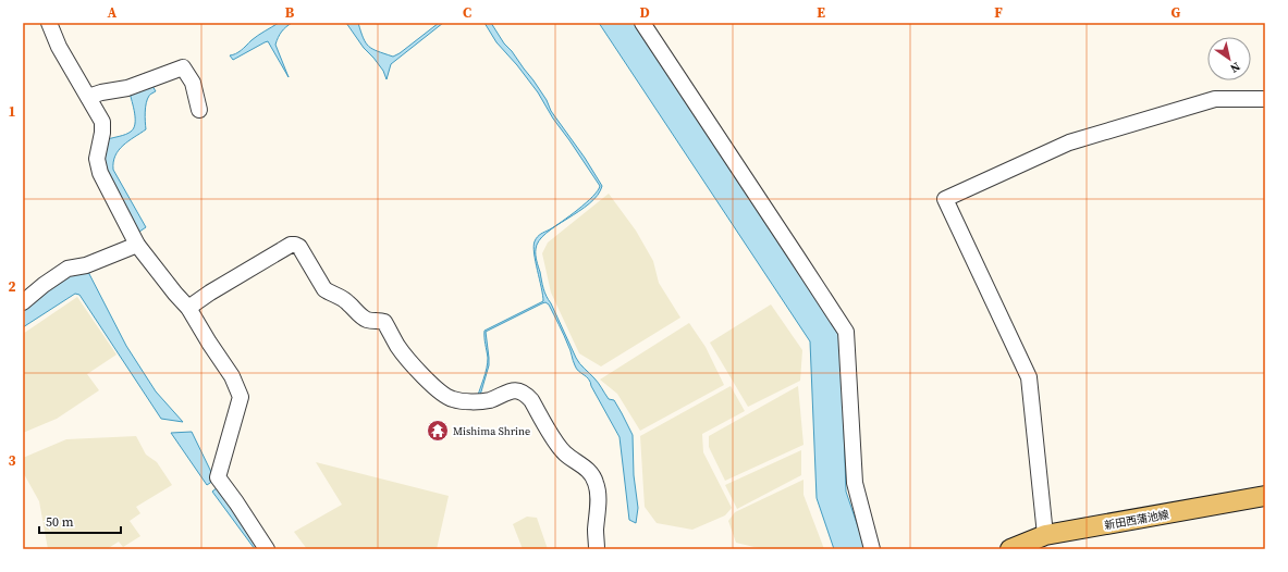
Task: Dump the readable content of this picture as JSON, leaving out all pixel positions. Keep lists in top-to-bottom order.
{
  "streets": {
    "main road": ["新田西蒲池線"]
  },
  "places": {
    "temple": ["Mishima Shrine"]
  },
  "scale_bar": "50 m",
  "north": "bottom right",
  "grid": {
    "columns": [
      "A",
      "B",
      "C",
      "D",
      "E",
      "F",
      "G"
    ],
    "rows": ["1", "2", "3"]
  }
}
